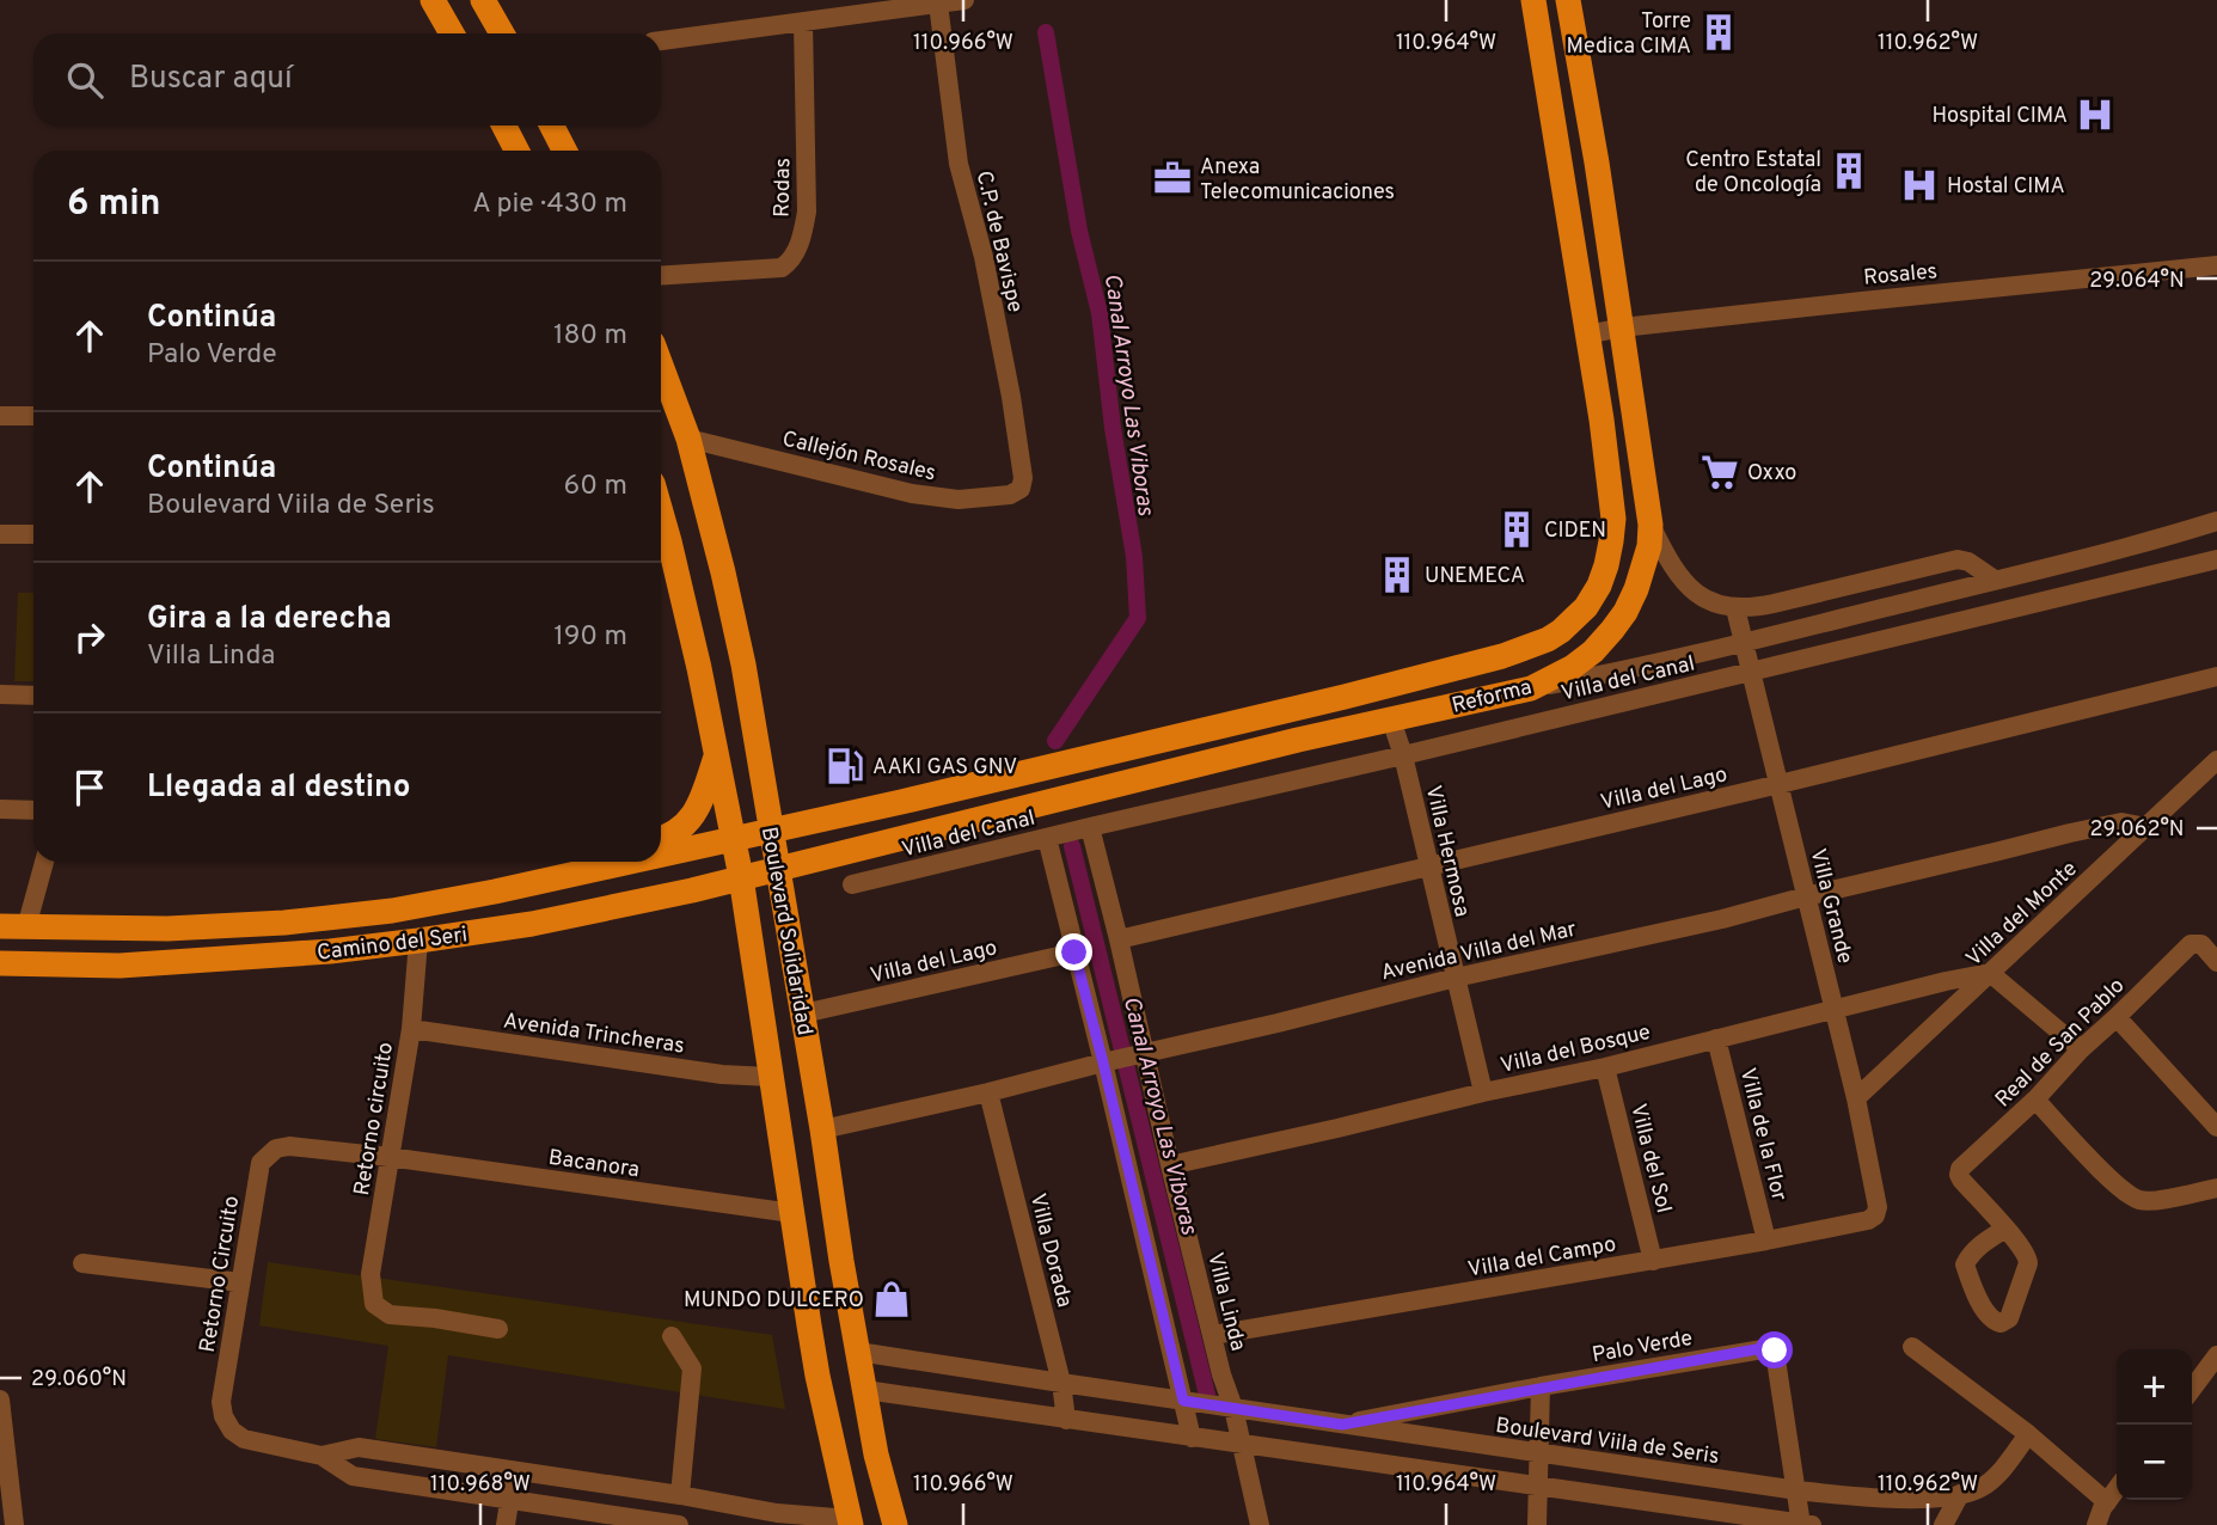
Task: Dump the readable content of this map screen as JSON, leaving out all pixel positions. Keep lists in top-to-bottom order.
{
  "streets": {
    "main road": ["Reforma", "Boulevard Solidaridad", "Camino del Seri"],
    "street": [
      "Rodas",
      "C.P. de Bavispe",
      "Rosales",
      "Callejón Rosales",
      "Villa del Canal",
      "Villa del Lago",
      "Villa Hermosa",
      "Villa Grande",
      "Villa del Monte",
      "Avenida Villa del Mar",
      "Avenida Trincheras",
      "Real de San Pablo",
      "Villa del Bosque",
      "Retorno circuito",
      "Villa de la Flor",
      "Villa del Sol",
      "Bacanora",
      "Villa Dorada",
      "Villa del Campo",
      "Retorno Circuito",
      "Villa Linda",
      "Palo Verde",
      "Boulevard Viila de Seris"
    ]
  },
  "crossings": [
    ["C.P. de Bavispe", "Callejón Rosales"],
    ["Rosales", "Reforma"],
    ["Callejón Rosales", "Boulevard Solidaridad"],
    ["Villa del Canal", "Reforma"],
    ["Villa del Canal", "Villa Hermosa"],
    ["Villa del Canal", "Villa Grande"],
    ["Villa del Canal", "Villa Linda"],
    ["Reforma", "Villa Hermosa"],
    ["Reforma", "Boulevard Solidaridad"],
    ["Reforma", "Camino del Seri"],
    ["Villa del Lago", "Villa Hermosa"],
    ["Villa del Lago", "Villa Grande"],
    ["Villa del Lago", "Boulevard Solidaridad"],
    ["Villa del Lago", "Villa Linda"],
    ["Villa Hermosa", "Avenida Villa del Mar"],
    ["Villa Hermosa", "Villa del Bosque"],
    ["Villa Grande", "Villa del Monte"],
    ["Villa Grande", "Avenida Villa del Mar"],
    ["Villa Grande", "Villa del Bosque"],
    ["Villa Grande", "Villa del Campo"],
    ["Villa del Monte", "Avenida Villa del Mar"],
    ["Villa del Monte", "Villa del Bosque"],
    ["Boulevard Solidaridad", "Camino del Seri"],
    ["Boulevard Solidaridad", "Avenida Villa del Mar"],
    ["Boulevard Solidaridad", "Avenida Trincheras"],
    ["Boulevard Solidaridad", "Bacanora"],
    ["Boulevard Solidaridad", "Boulevard Viila de Seris"],
    ["Camino del Seri", "Retorno circuito"],
    ["Avenida Villa del Mar", "Villa Dorada"],
    ["Avenida Villa del Mar", "Villa Linda"],
    ["Avenida Trincheras", "Retorno circuito"],
    ["Villa del Bosque", "Villa de la Flor"],
    ["Villa del Bosque", "Villa del Sol"],
    ["Villa del Bosque", "Villa Linda"],
    ["Retorno circuito", "Bacanora"],
    ["Retorno circuito", "Retorno Circuito"],
    ["Villa de la Flor", "Villa del Campo"],
    ["Villa del Sol", "Villa del Campo"],
    ["Bacanora", "Retorno Circuito"],
    ["Villa Dorada", "Boulevard Viila de Seris"],
    ["Villa del Campo", "Villa Linda"],
    ["Villa Linda", "Boulevard Viila de Seris"],
    ["Palo Verde", "Boulevard Viila de Seris"]
  ],
  "water": ["Canal Arroyo Las Viboras"],
  "places": {
    "building": [
      "Torre Medica CIMA",
      "Centro Estatal de Oncología",
      "CIDEN",
      "UNEMECA"
    ],
    "hospital": ["Hospital CIMA", "Hostal CIMA"],
    "office": ["Anexa Telecomunicaciones"],
    "supermarket": ["Oxxo"],
    "fuel station": ["AAKI GAS GNV"],
    "shop": ["MUNDO DULCERO"]
  },
  "page": {
    "search": "Buscar aquí",
    "heading": ["6 min", "A pie · 430 m"],
    "list": [
      ["Continúa", "Palo Verde", "180 m"],
      ["Continúa", "Boulevard Viila de Seris", "60 m"],
      ["Gira a la derecha", "Villa Linda", "190 m"],
      "Llegada al destino"
    ],
    "map_buttons": ["+", "−"]
  },
  "coordinates": [
    "110.966°W",
    "110.964°W",
    "110.962°W",
    "29.064°N",
    "29.062°N",
    "29.060°N",
    "110.968°W"
  ]
}
